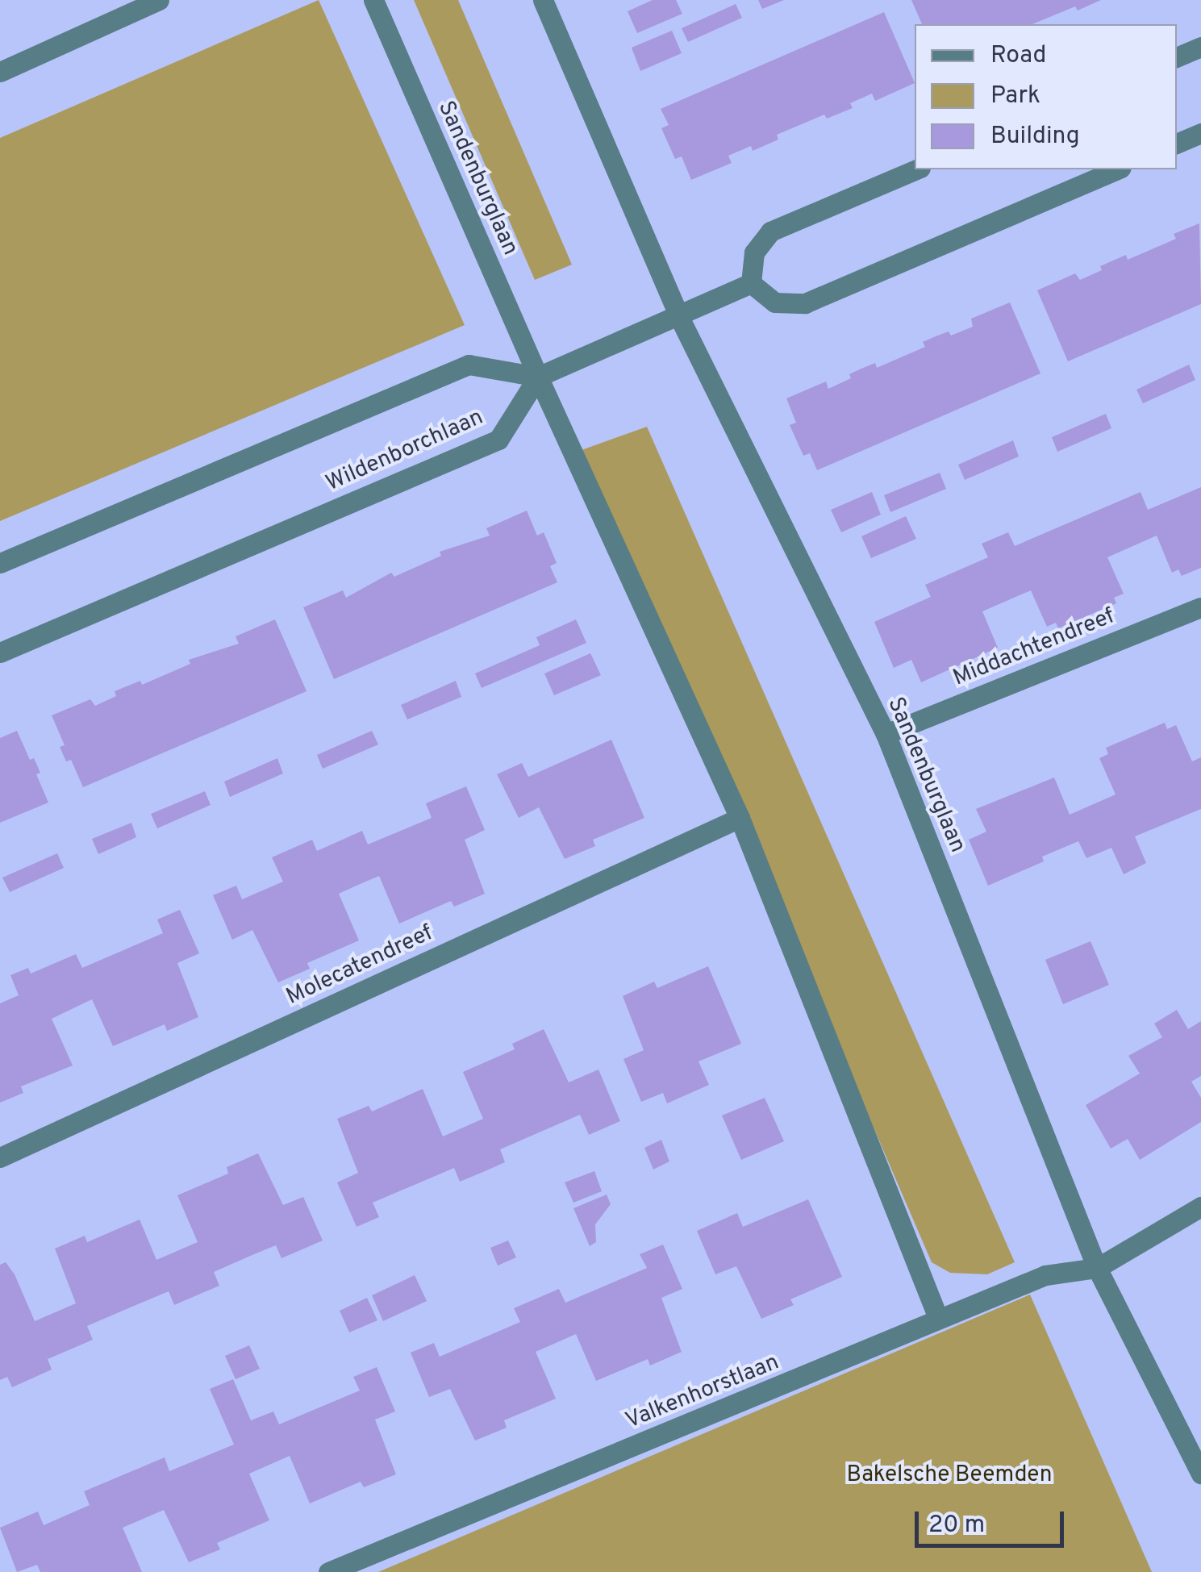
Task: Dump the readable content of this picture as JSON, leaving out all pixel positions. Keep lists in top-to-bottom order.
{
  "streets": {
    "street": [
      "Sandenburglaan",
      "Wildenborchlaan",
      "Middachtendreef",
      "Molecatendreef",
      "Valkenhorstlaan"
    ]
  },
  "crossings": [
    ["Sandenburglaan", "Wildenborchlaan"],
    ["Sandenburglaan", "Middachtendreef"],
    ["Sandenburglaan", "Molecatendreef"],
    ["Sandenburglaan", "Valkenhorstlaan"]
  ],
  "parks": ["Bakelsche Beemden"],
  "legend": ["Road", "Park", "Building"],
  "scale_bar": "20 m"
}
